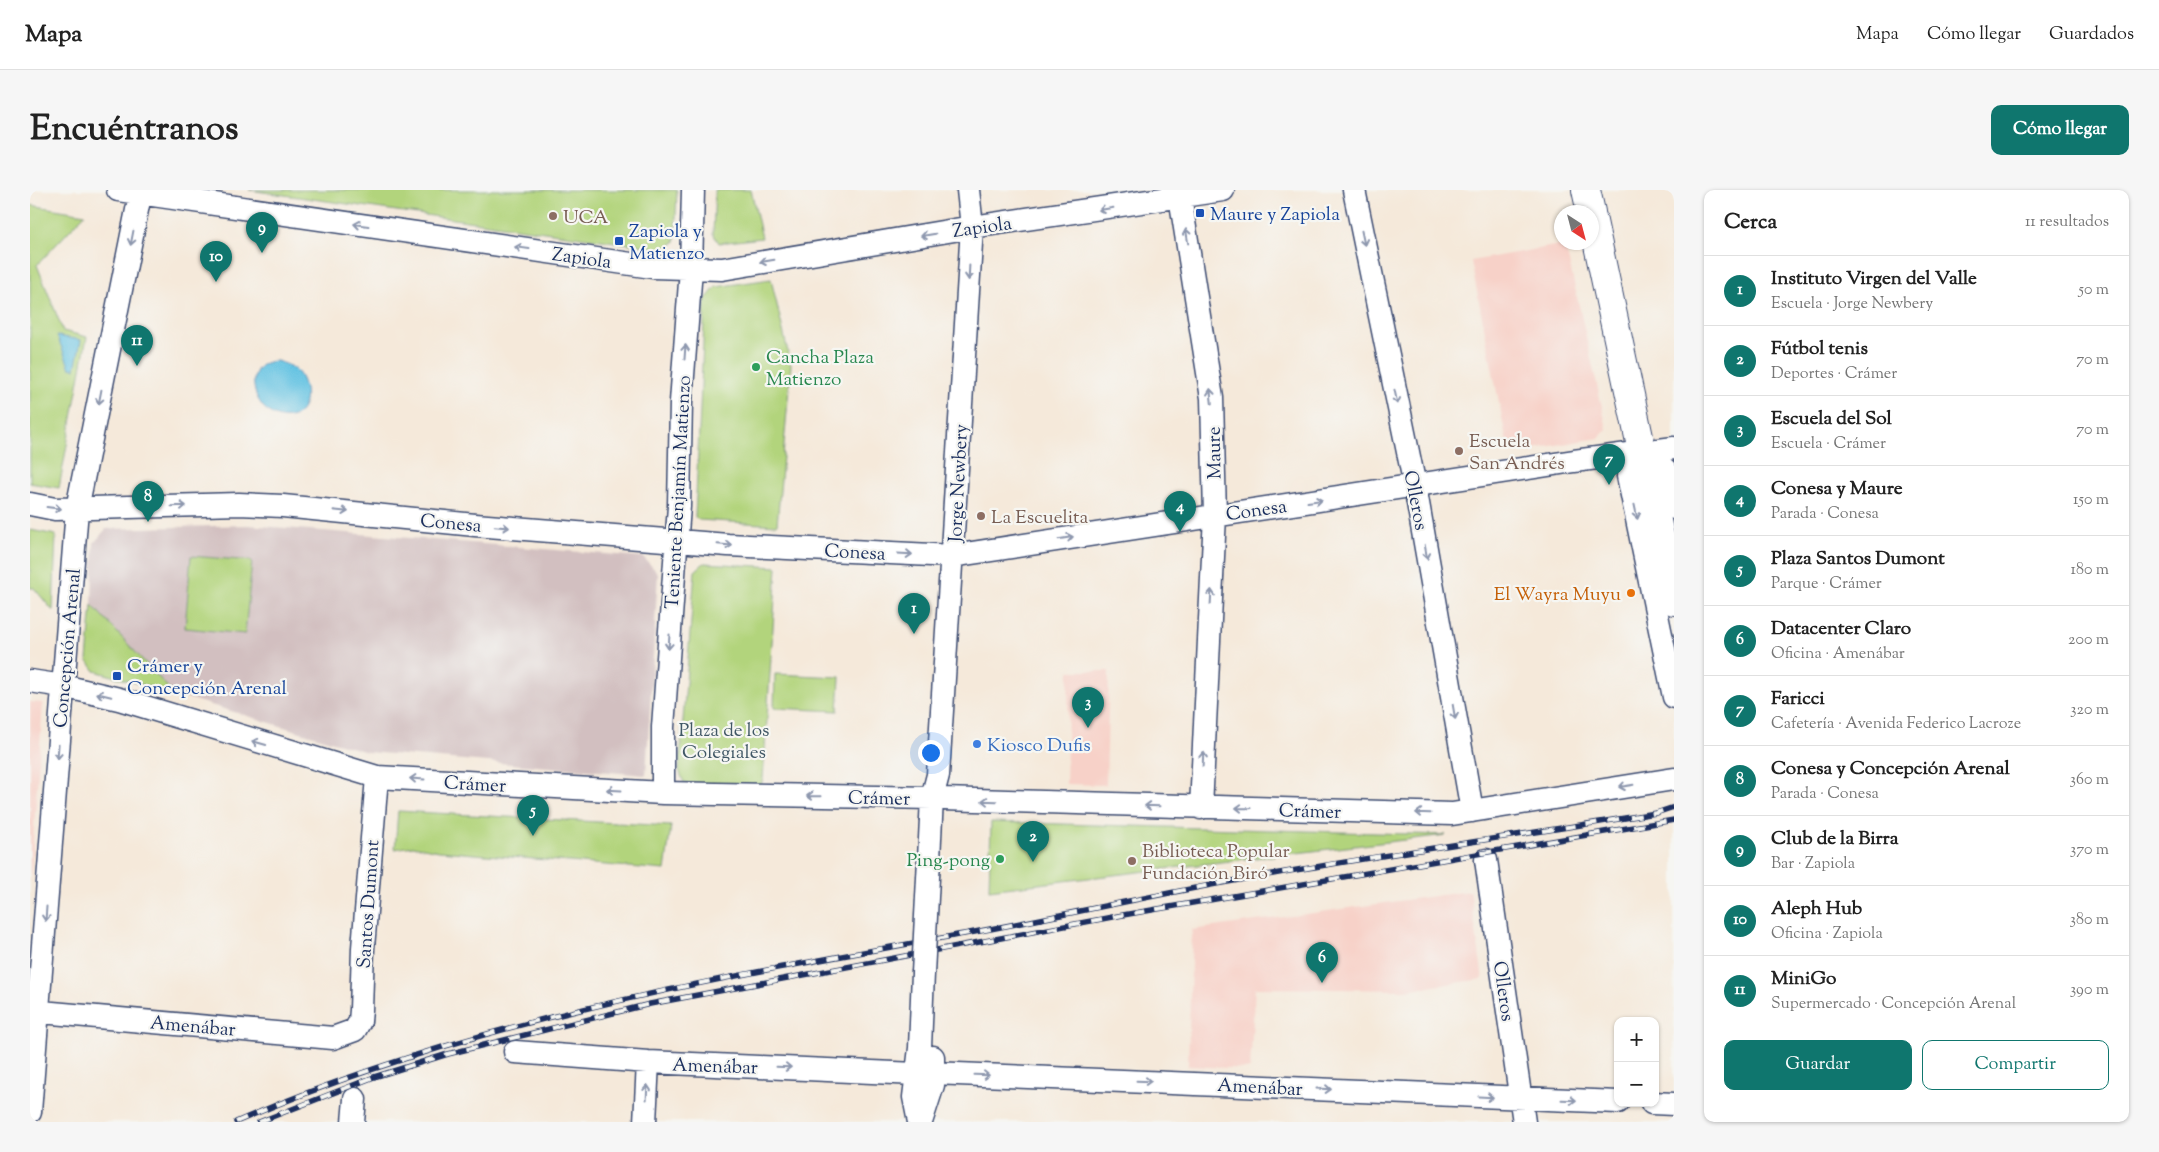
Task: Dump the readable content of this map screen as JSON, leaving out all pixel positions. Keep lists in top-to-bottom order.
{
  "streets": {
    "street": [
      "Zapiola",
      "Maure",
      "Jorge Newbery",
      "Teniente Benjamín Matienzo",
      "Olleros",
      "Conesa",
      "Concepción Arenal",
      "Crámer",
      "Santos Dumont",
      "Amenábar"
    ]
  },
  "crossings": [
    ["Zapiola", "Maure"],
    ["Zapiola", "Jorge Newbery"],
    ["Zapiola", "Teniente Benjamín Matienzo"],
    ["Zapiola", "Concepción Arenal"],
    ["Maure", "Conesa"],
    ["Maure", "Crámer"],
    ["Jorge Newbery", "Conesa"],
    ["Jorge Newbery", "Crámer"],
    ["Teniente Benjamín Matienzo", "Conesa"],
    ["Teniente Benjamín Matienzo", "Crámer"],
    ["Olleros", "Conesa"],
    ["Olleros", "Crámer"],
    ["Olleros", "Amenábar"],
    ["Conesa", "Concepción Arenal"],
    ["Concepción Arenal", "Crámer"],
    ["Concepción Arenal", "Amenábar"],
    ["Crámer", "Santos Dumont"],
    ["Santos Dumont", "Amenábar"]
  ],
  "one_way": [
    "Zapiola",
    "Maure",
    "Jorge Newbery",
    "Olleros",
    "Conesa",
    "Concepción Arenal",
    "Crámer",
    "Amenábar"
  ],
  "parks": ["Plaza de los Colegiales"],
  "places": {
    "transit": ["Maure y Zapiola", "Zapiola y Matienzo", "Crámer y Concepción Arenal"],
    "other": [
      "UCA",
      "Cancha Plaza Matienzo",
      "Escuela San Andrés",
      "La Escuelita",
      "El Wayra Muyu",
      "Kiosco Dufis",
      "Ping-pong",
      "Biblioteca Popular Fundación Biró"
    ]
  },
  "north": "bottom right",
  "page": {
    "header": "Mapa",
    "nav": ["Mapa", "Cómo llegar", "Guardados"],
    "title": "Encuéntranos",
    "buttons": [
      "Cómo llegar",
      ["Guardar", "Compartir"]
    ],
    "heading": ["Cerca", "11 resultados"],
    "pins": [
      "9",
      "10",
      "11",
      "7",
      "8",
      "4",
      "1",
      "3",
      "5",
      "2",
      "6"
    ],
    "list": [
      {
        "mark": "1",
        "name": "Instituto Virgen del Valle",
        "note": "Escuela · Jorge Newbery",
        "value": "50 m"
      },
      {
        "mark": "2",
        "name": "Fútbol tenis",
        "note": "Deportes · Crámer",
        "value": "70 m"
      },
      {
        "mark": "3",
        "name": "Escuela del Sol",
        "note": "Escuela · Crámer",
        "value": "70 m"
      },
      {
        "mark": "4",
        "name": "Conesa y Maure",
        "note": "Parada · Conesa",
        "value": "150 m"
      },
      {
        "mark": "5",
        "name": "Plaza Santos Dumont",
        "note": "Parque · Crámer",
        "value": "180 m"
      },
      {
        "mark": "6",
        "name": "Datacenter Claro",
        "note": "Oficina · Amenábar",
        "value": "200 m"
      },
      {
        "mark": "7",
        "name": "Faricci",
        "note": "Cafetería · Avenida Federico Lacroze",
        "value": "320 m"
      },
      {
        "mark": "8",
        "name": "Conesa y Concepción Arenal",
        "note": "Parada · Conesa",
        "value": "360 m"
      },
      {
        "mark": "9",
        "name": "Club de la Birra",
        "note": "Bar · Zapiola",
        "value": "370 m"
      },
      {
        "mark": "10",
        "name": "Aleph Hub",
        "note": "Oficina · Zapiola",
        "value": "380 m"
      },
      {
        "mark": "11",
        "name": "MiniGo",
        "note": "Supermercado · Concepción Arenal",
        "value": "390 m"
      }
    ],
    "map_buttons": ["+", "−"]
  }
}
